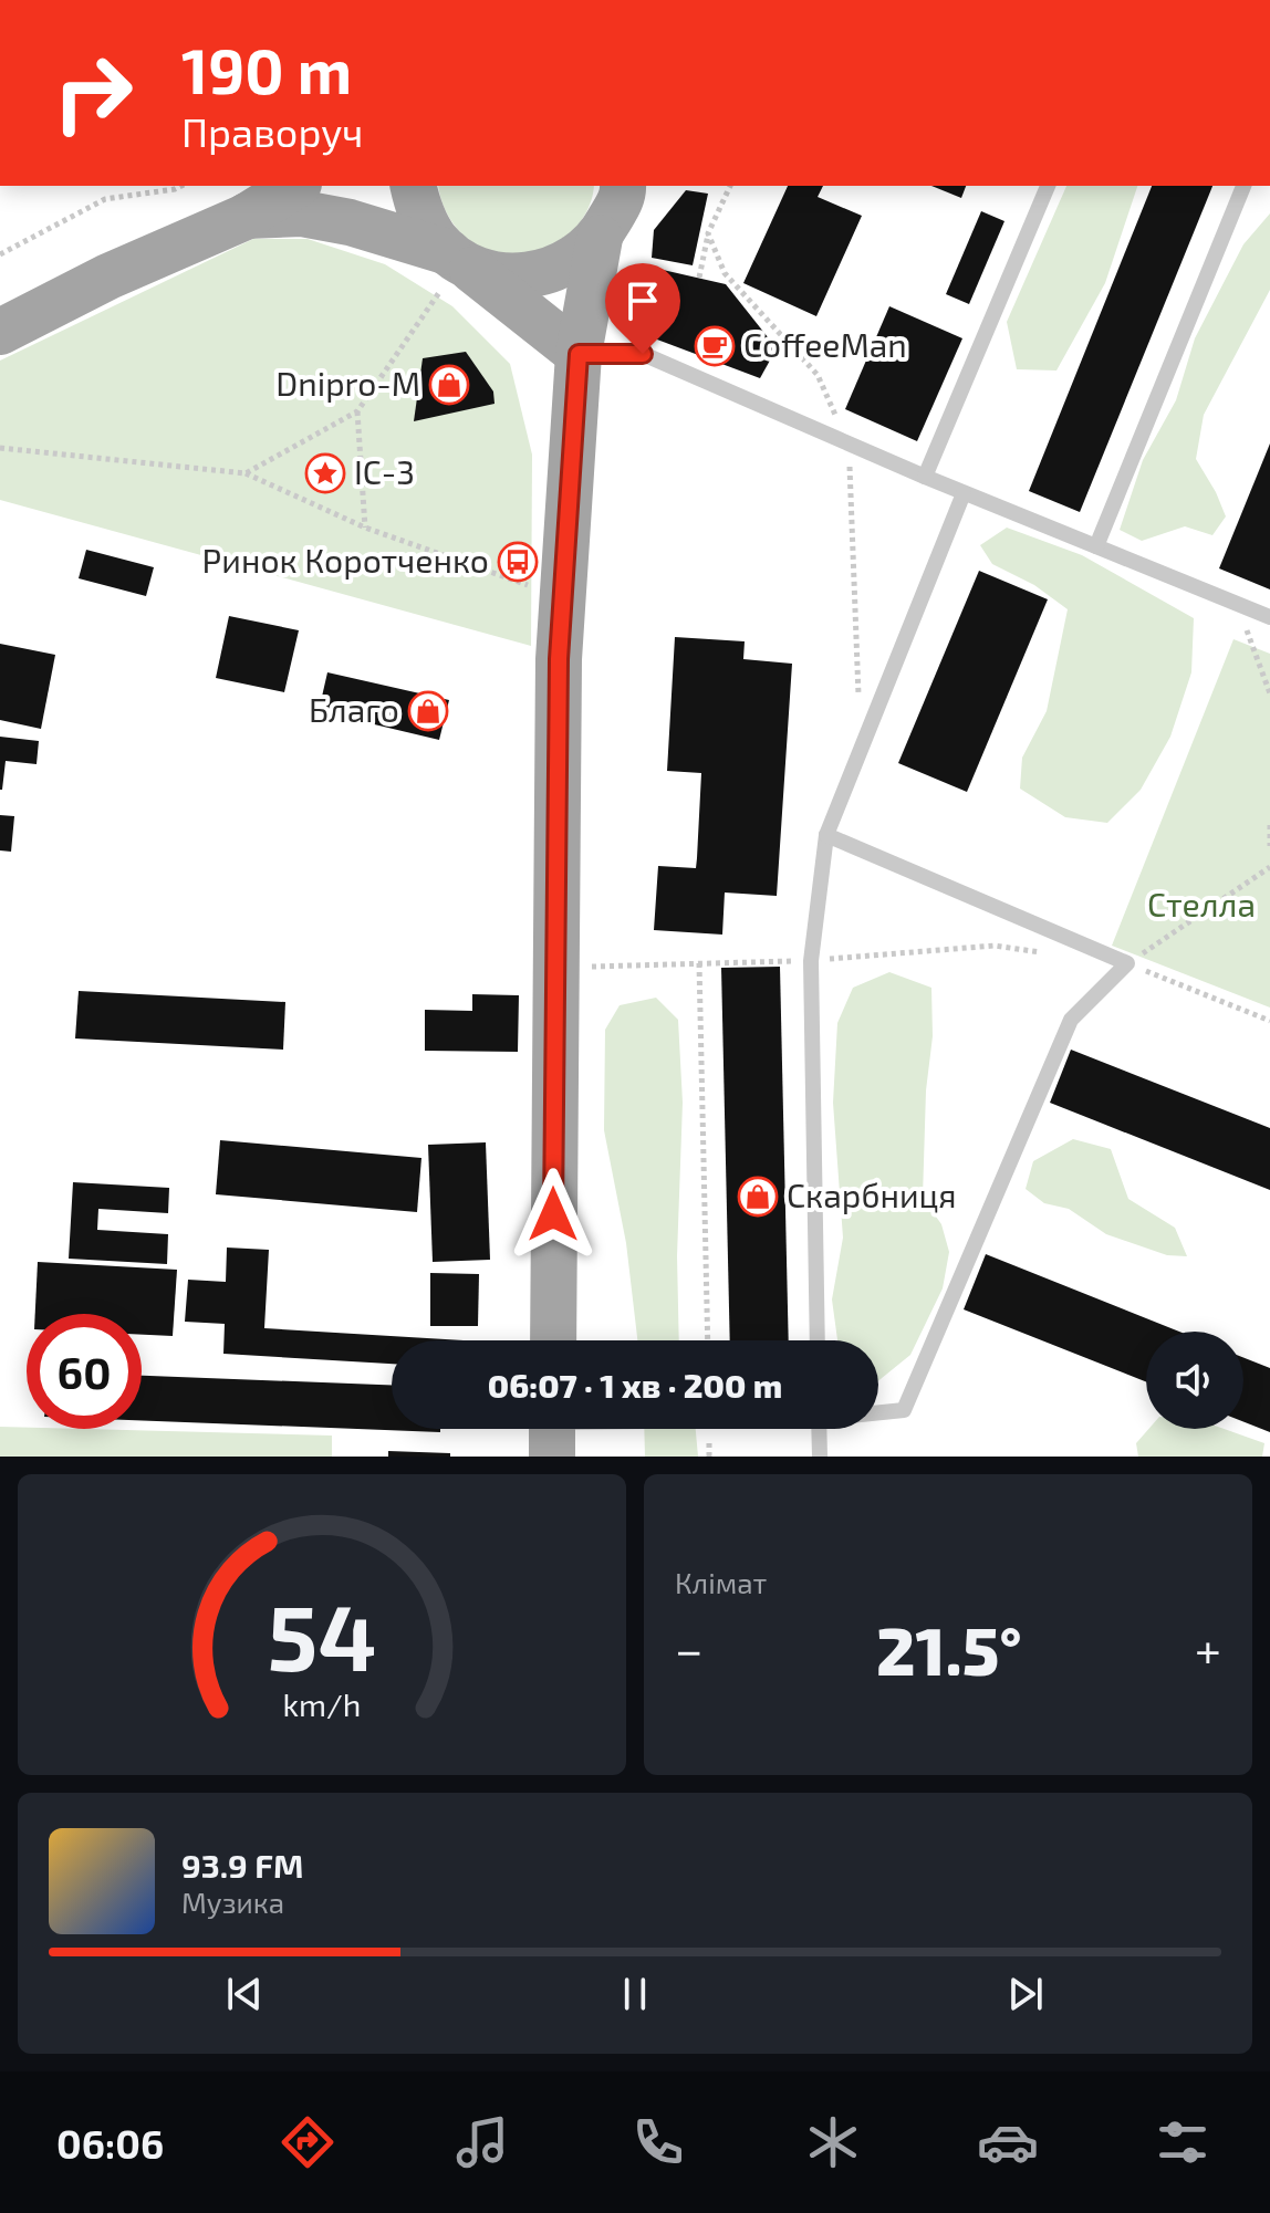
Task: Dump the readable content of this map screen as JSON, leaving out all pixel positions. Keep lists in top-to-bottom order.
{
  "parks": ["Стелла"],
  "places": {
    "cafe": ["CoffeeMan"],
    "shop": ["Dnipro-M", "Благо", "Скарбниця"],
    "place": ["ІС-3"],
    "bus stop": ["Ринок Коротченко"]
  },
  "page": {
    "turn": ["190 m", "Праворуч"],
    "limit": "60",
    "trip": "06:07 · 1 хв · 200 m",
    "tile": "Клімат",
    "heat": ["−", "21.5°", "+"],
    "song": ["93.9 FM", "Музика"],
    "tabs": "06:06",
    "gauge": ["54", "km/h"]
  }
}
